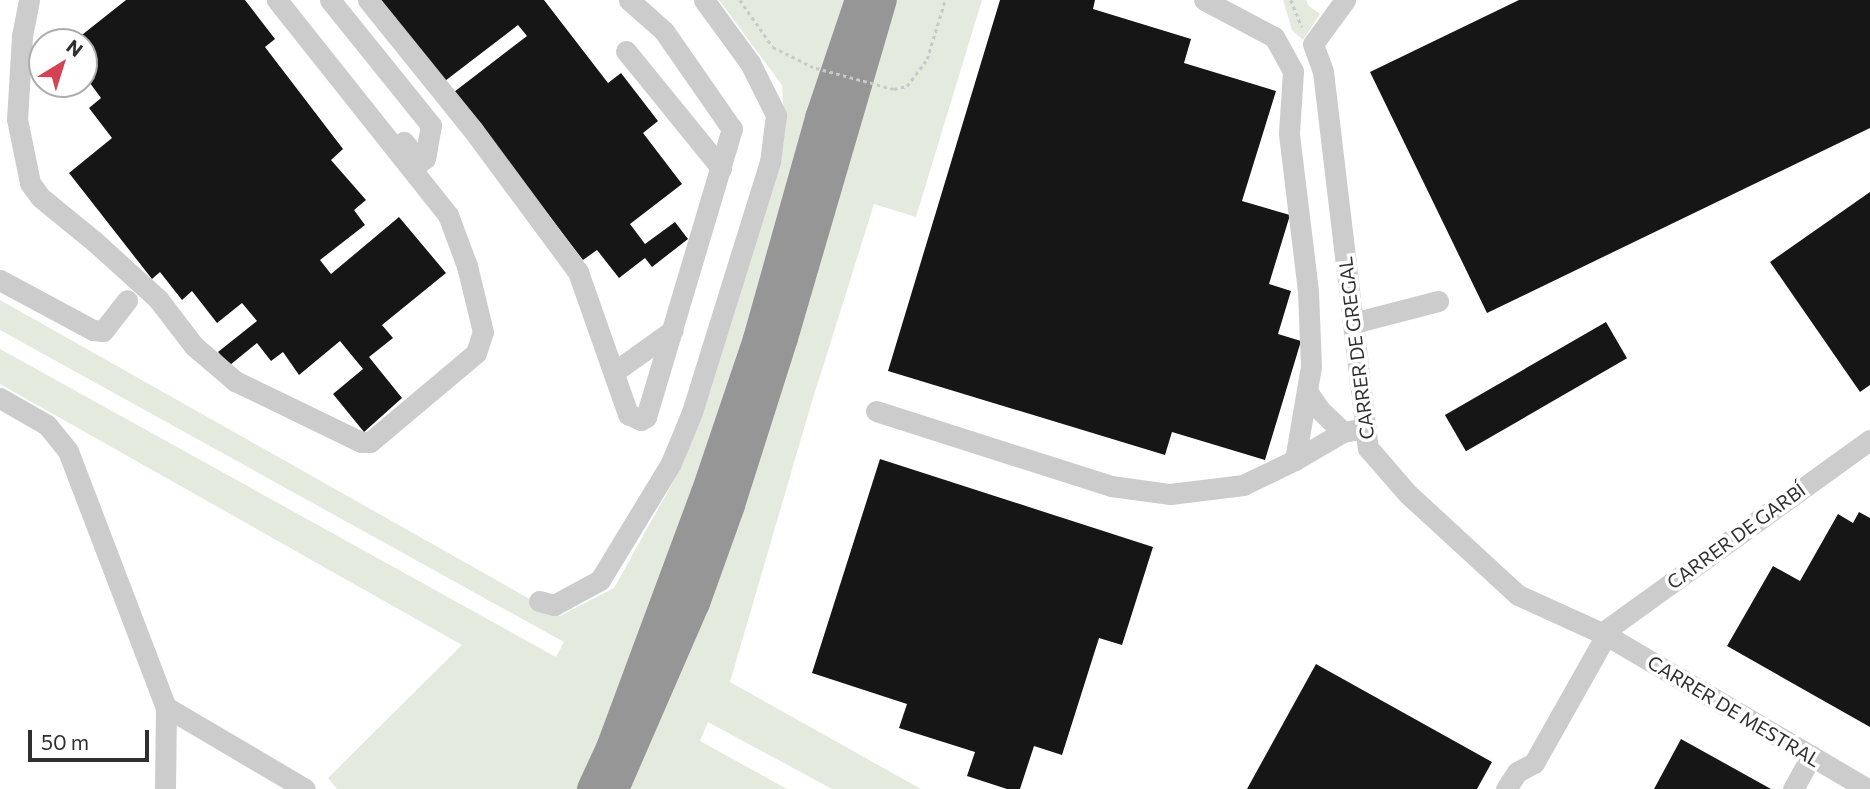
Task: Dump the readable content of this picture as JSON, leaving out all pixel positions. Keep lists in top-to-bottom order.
{
  "streets": {
    "street": ["CARRER DE GREGAL", "CARRER DE GARBÍ", "CARRER DE MESTRAL"]
  },
  "crossings": [
    ["CARRER DE GREGAL", "CARRER DE GARBÍ"],
    ["CARRER DE GREGAL", "CARRER DE MESTRAL"],
    ["CARRER DE GARBÍ", "CARRER DE MESTRAL"]
  ],
  "scale_bar": "50 m",
  "north": "top right"
}
